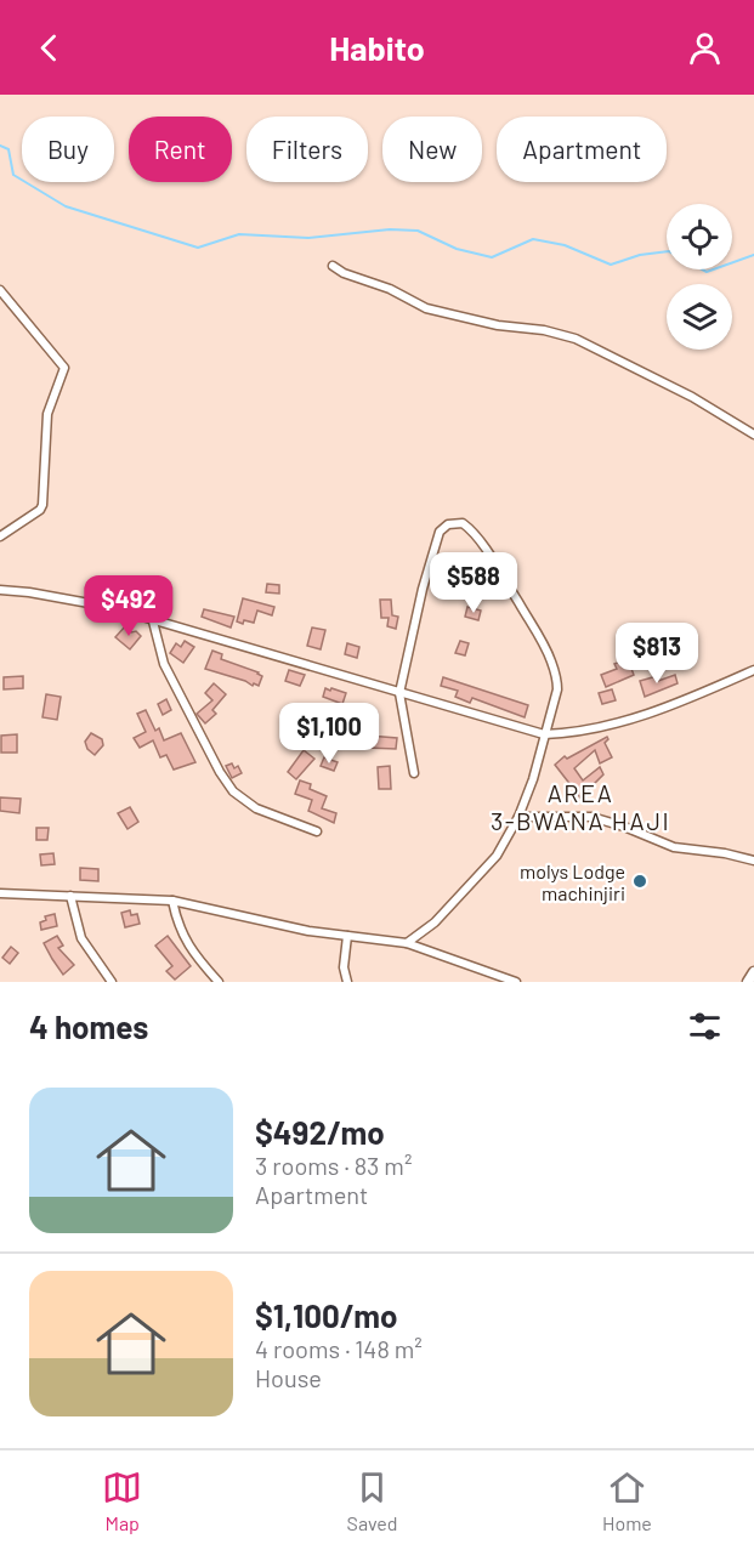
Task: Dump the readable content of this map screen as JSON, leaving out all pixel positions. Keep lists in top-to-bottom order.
{
  "districts": ["AREA 3-BWANA HAJI"],
  "places": ["molys Lodge machinjiri"],
  "page": {
    "header": "Habito",
    "chip": [
      "Buy",
      "Rent",
      "Filters",
      "New",
      "Apartment"
    ],
    "price": [
      "$588",
      "$492",
      "$813",
      "$1,100"
    ],
    "heading": "4 homes",
    "list": [
      {
        "name": "$492/mo",
        "note": "3 rooms · 83 m² · Apartment"
      },
      {
        "name": "$1,100/mo",
        "note": "4 rooms · 148 m² · House"
      }
    ],
    "tabs": ["Map", "Saved", "Home"]
  }
}
